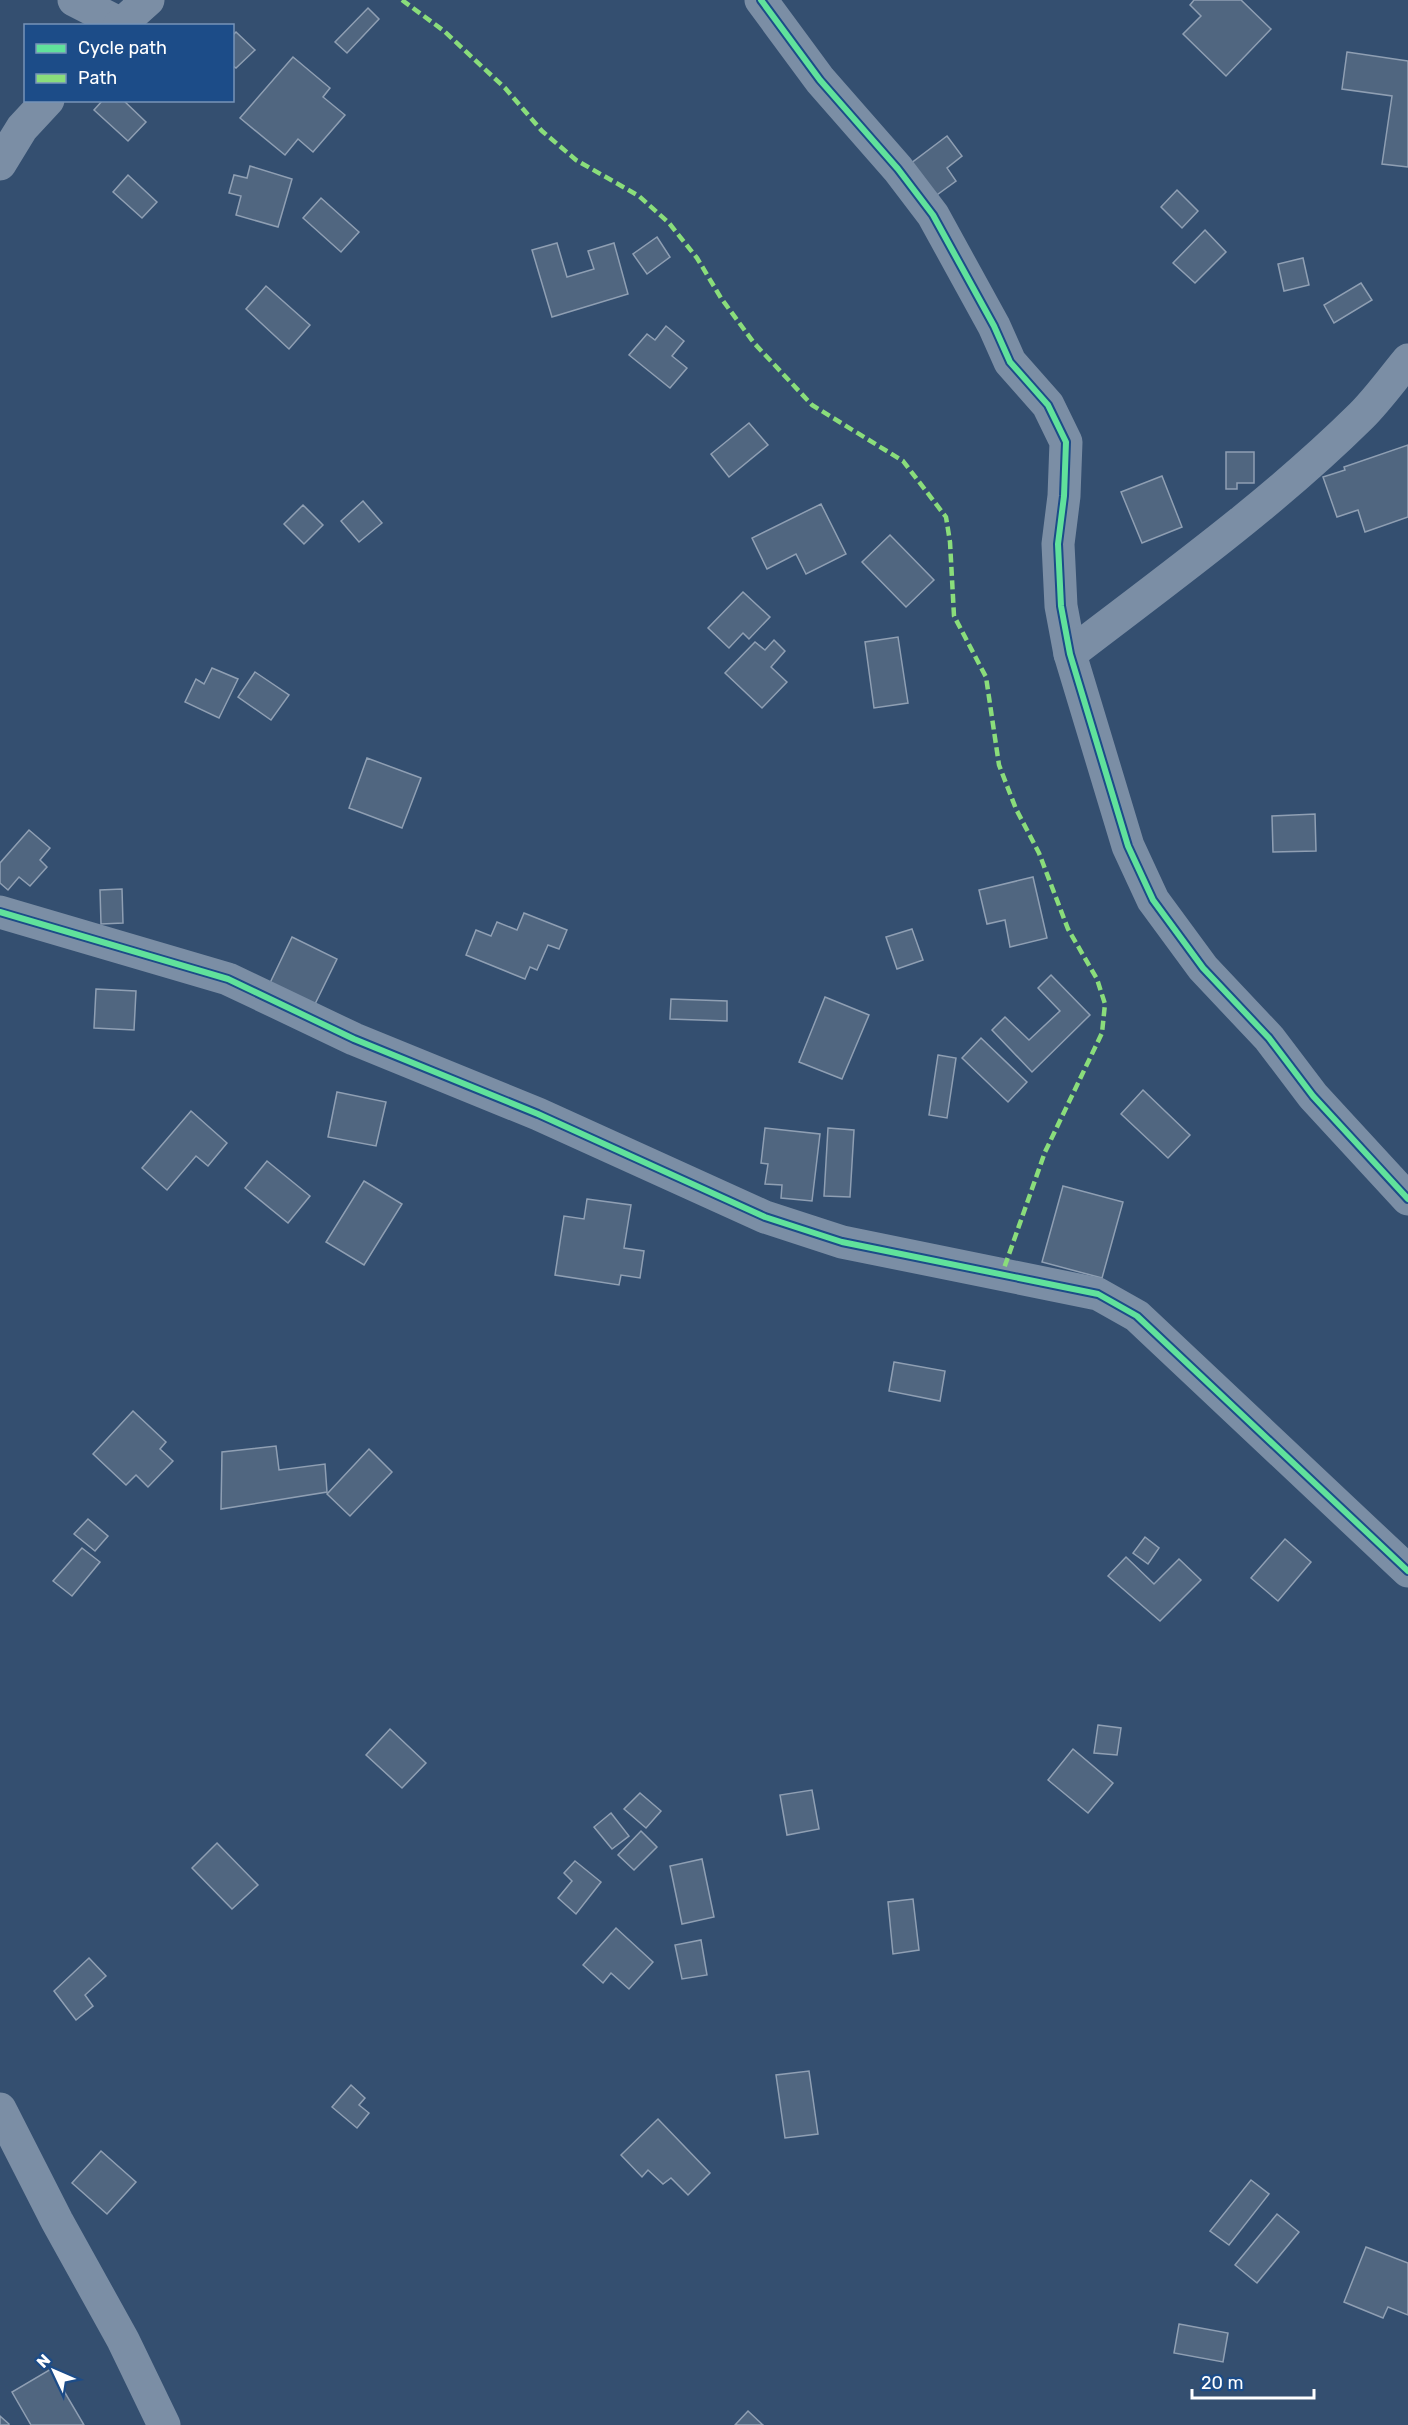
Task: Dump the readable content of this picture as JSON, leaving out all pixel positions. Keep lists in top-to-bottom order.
{
  "legend": ["Cycle path", "Path"],
  "scale_bar": "20 m",
  "north": "top left"
}
